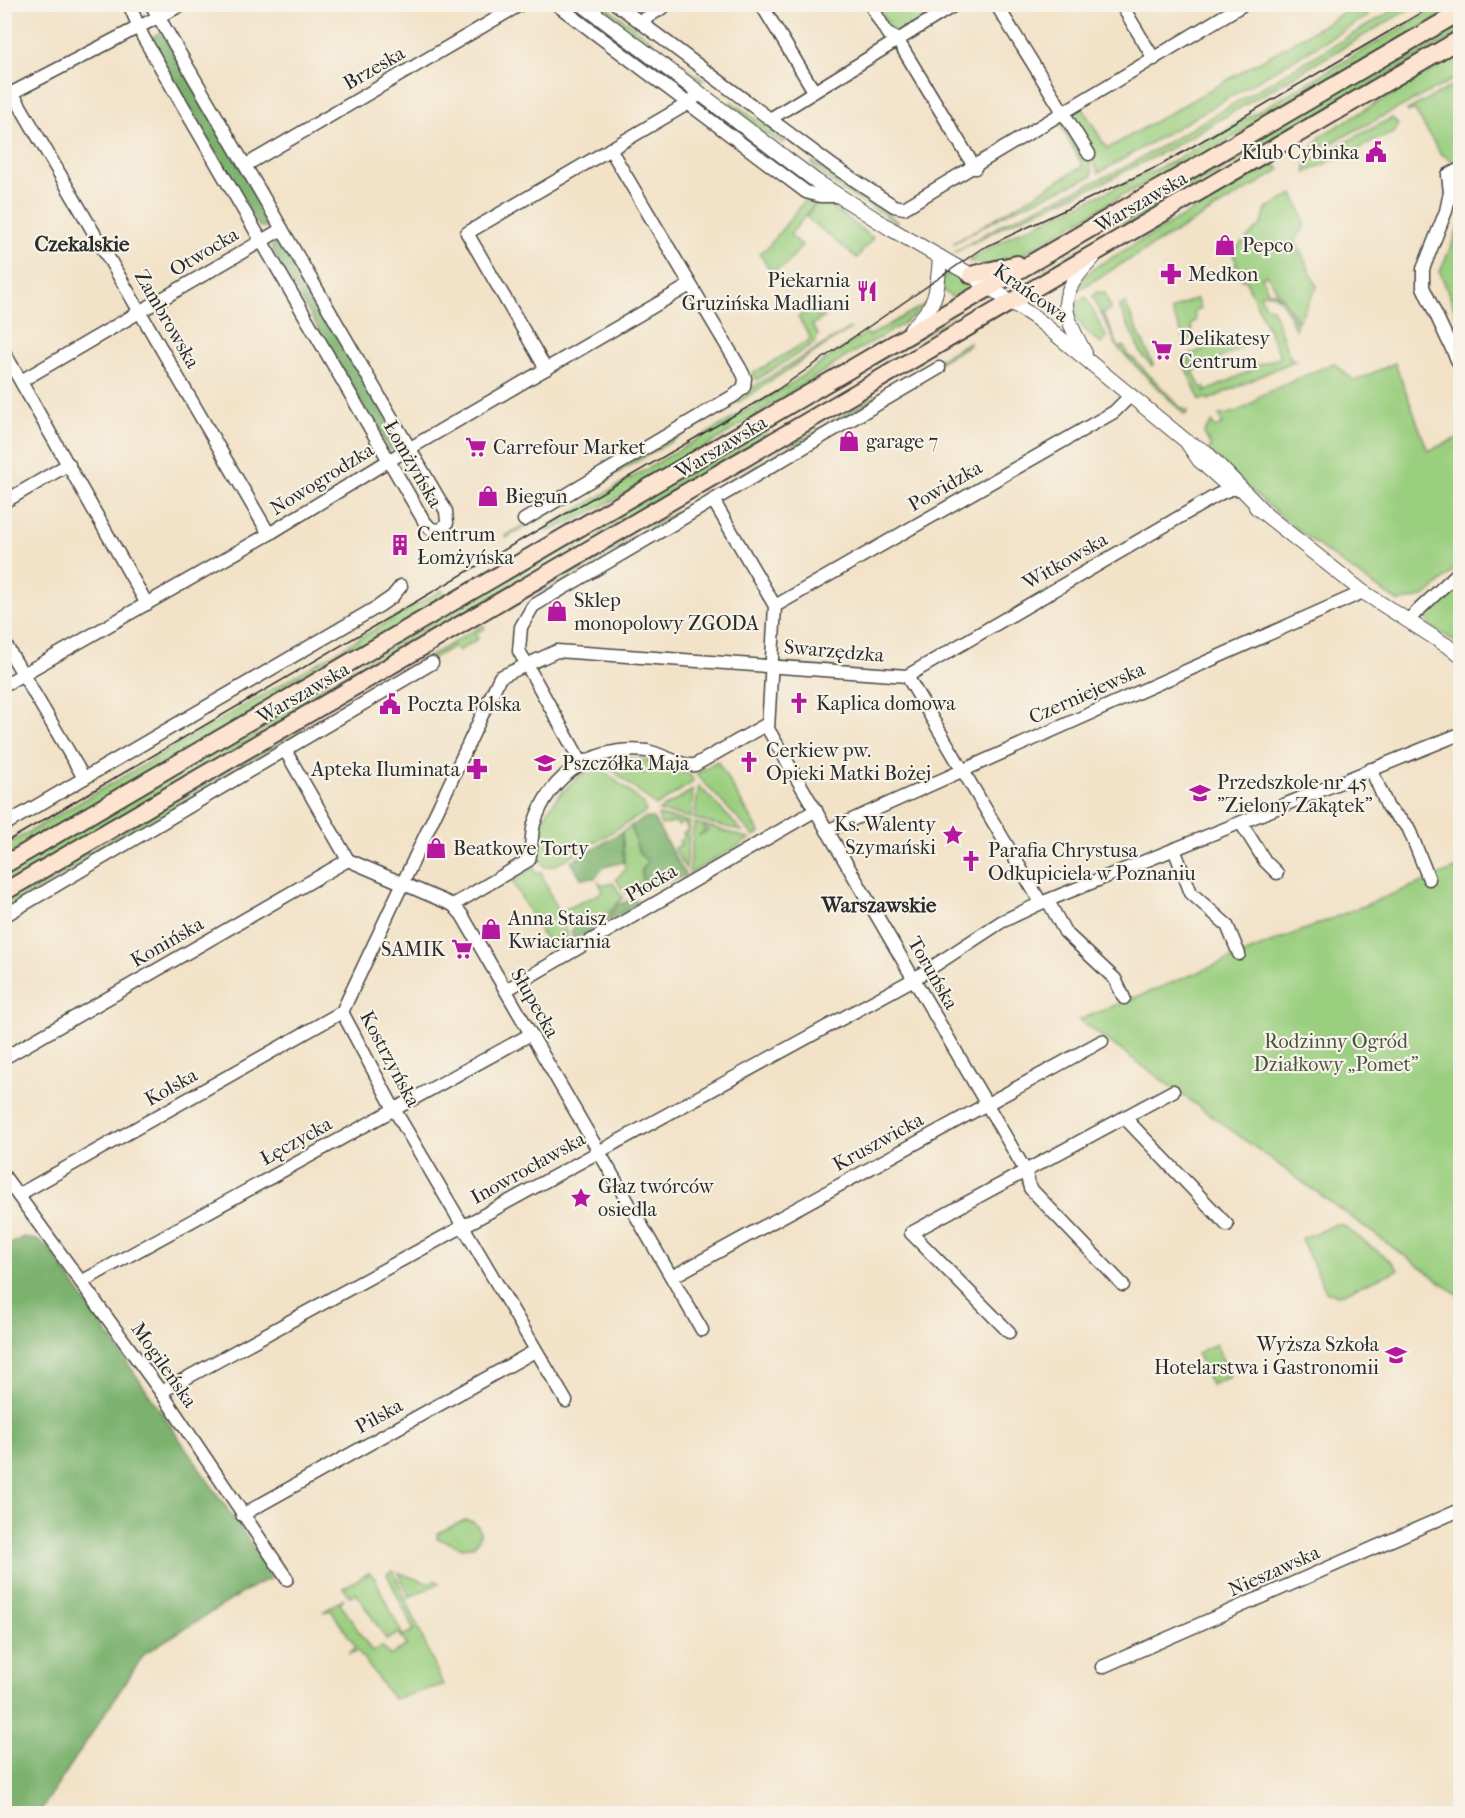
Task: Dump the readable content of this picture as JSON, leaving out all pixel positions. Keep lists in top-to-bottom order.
{
  "streets": {
    "main road": ["Warszawska"],
    "street": [
      "Brzeska",
      "Otwocka",
      "Krańcowa",
      "Zambrowska",
      "Łomżyńska",
      "Nowogrodzka",
      "Powidzka",
      "Witkowska",
      "Swarzędzka",
      "Czerniejewska",
      "Płocka",
      "Konińska",
      "Toruńska",
      "Słupecka",
      "Kostrzyńska",
      "Kolska",
      "Łęczycka",
      "Kruszwicka",
      "Inowrocławska",
      "Mogileńska",
      "Pilska",
      "Nieszawska"
    ]
  },
  "crossings": [
    ["Brzeska", "Łomżyńska"],
    ["Warszawska", "Krańcowa"],
    ["Warszawska", "Nowogrodzka"],
    ["Warszawska", "Swarzędzka"],
    ["Otwocka", "Zambrowska"],
    ["Otwocka", "Łomżyńska"],
    ["Krańcowa", "Powidzka"],
    ["Krańcowa", "Witkowska"],
    ["Krańcowa", "Czerniejewska"],
    ["Zambrowska", "Nowogrodzka"],
    ["Łomżyńska", "Nowogrodzka"],
    ["Witkowska", "Swarzędzka"],
    ["Swarzędzka", "Czerniejewska"],
    ["Swarzędzka", "Kostrzyńska"],
    ["Swarzędzka", "Inowrocławska"],
    ["Czerniejewska", "Toruńska"],
    ["Płocka", "Toruńska"],
    ["Płocka", "Słupecka"],
    ["Toruńska", "Kruszwicka"],
    ["Toruńska", "Inowrocławska"],
    ["Słupecka", "Łęczycka"],
    ["Słupecka", "Kruszwicka"],
    ["Słupecka", "Inowrocławska"],
    ["Kostrzyńska", "Kolska"],
    ["Kostrzyńska", "Łęczycka"],
    ["Kostrzyńska", "Inowrocławska"],
    ["Kostrzyńska", "Pilska"],
    ["Kolska", "Mogileńska"],
    ["Łęczycka", "Mogileńska"],
    ["Inowrocławska", "Mogileńska"],
    ["Mogileńska", "Pilska"]
  ],
  "districts": ["Czekalskie", "Warszawskie"],
  "parks": ["Rodzinny Ogród Działkowy „Pomet”"],
  "places": {
    "public building": ["Klub Cybinka", "Poczta Polska"],
    "shop": [
      "Pepco",
      "garage 7",
      "Biegun",
      "Sklep monopolowy ZGODA",
      "Beatkowe Torty",
      "Anna Staisz Kwiaciarnia"
    ],
    "pharmacy": ["Medkon", "Apteka Iluminata"],
    "restaurant": ["Piekarnia Gruzińska Madliani"],
    "supermarket": ["Delikatesy Centrum", "Carrefour Market", "SAMIK"],
    "building": ["Centrum Łomżyńska"],
    "church": ["Kaplica domowa", "Cerkiew pw. Opieki Matki Bożej", "Parafia Chrystusa Odkupiciela w Poznaniu"],
    "school or university": ["Pszczółka Maja", "Przedszkole nr 45 \"Zielony Zakątek\"", "Wyższa Szkoła Hotelarstwa i Gastronomii"],
    "place": ["Ks. Walenty Szymański", "Głaz twórców osiedla"]
  }
}
